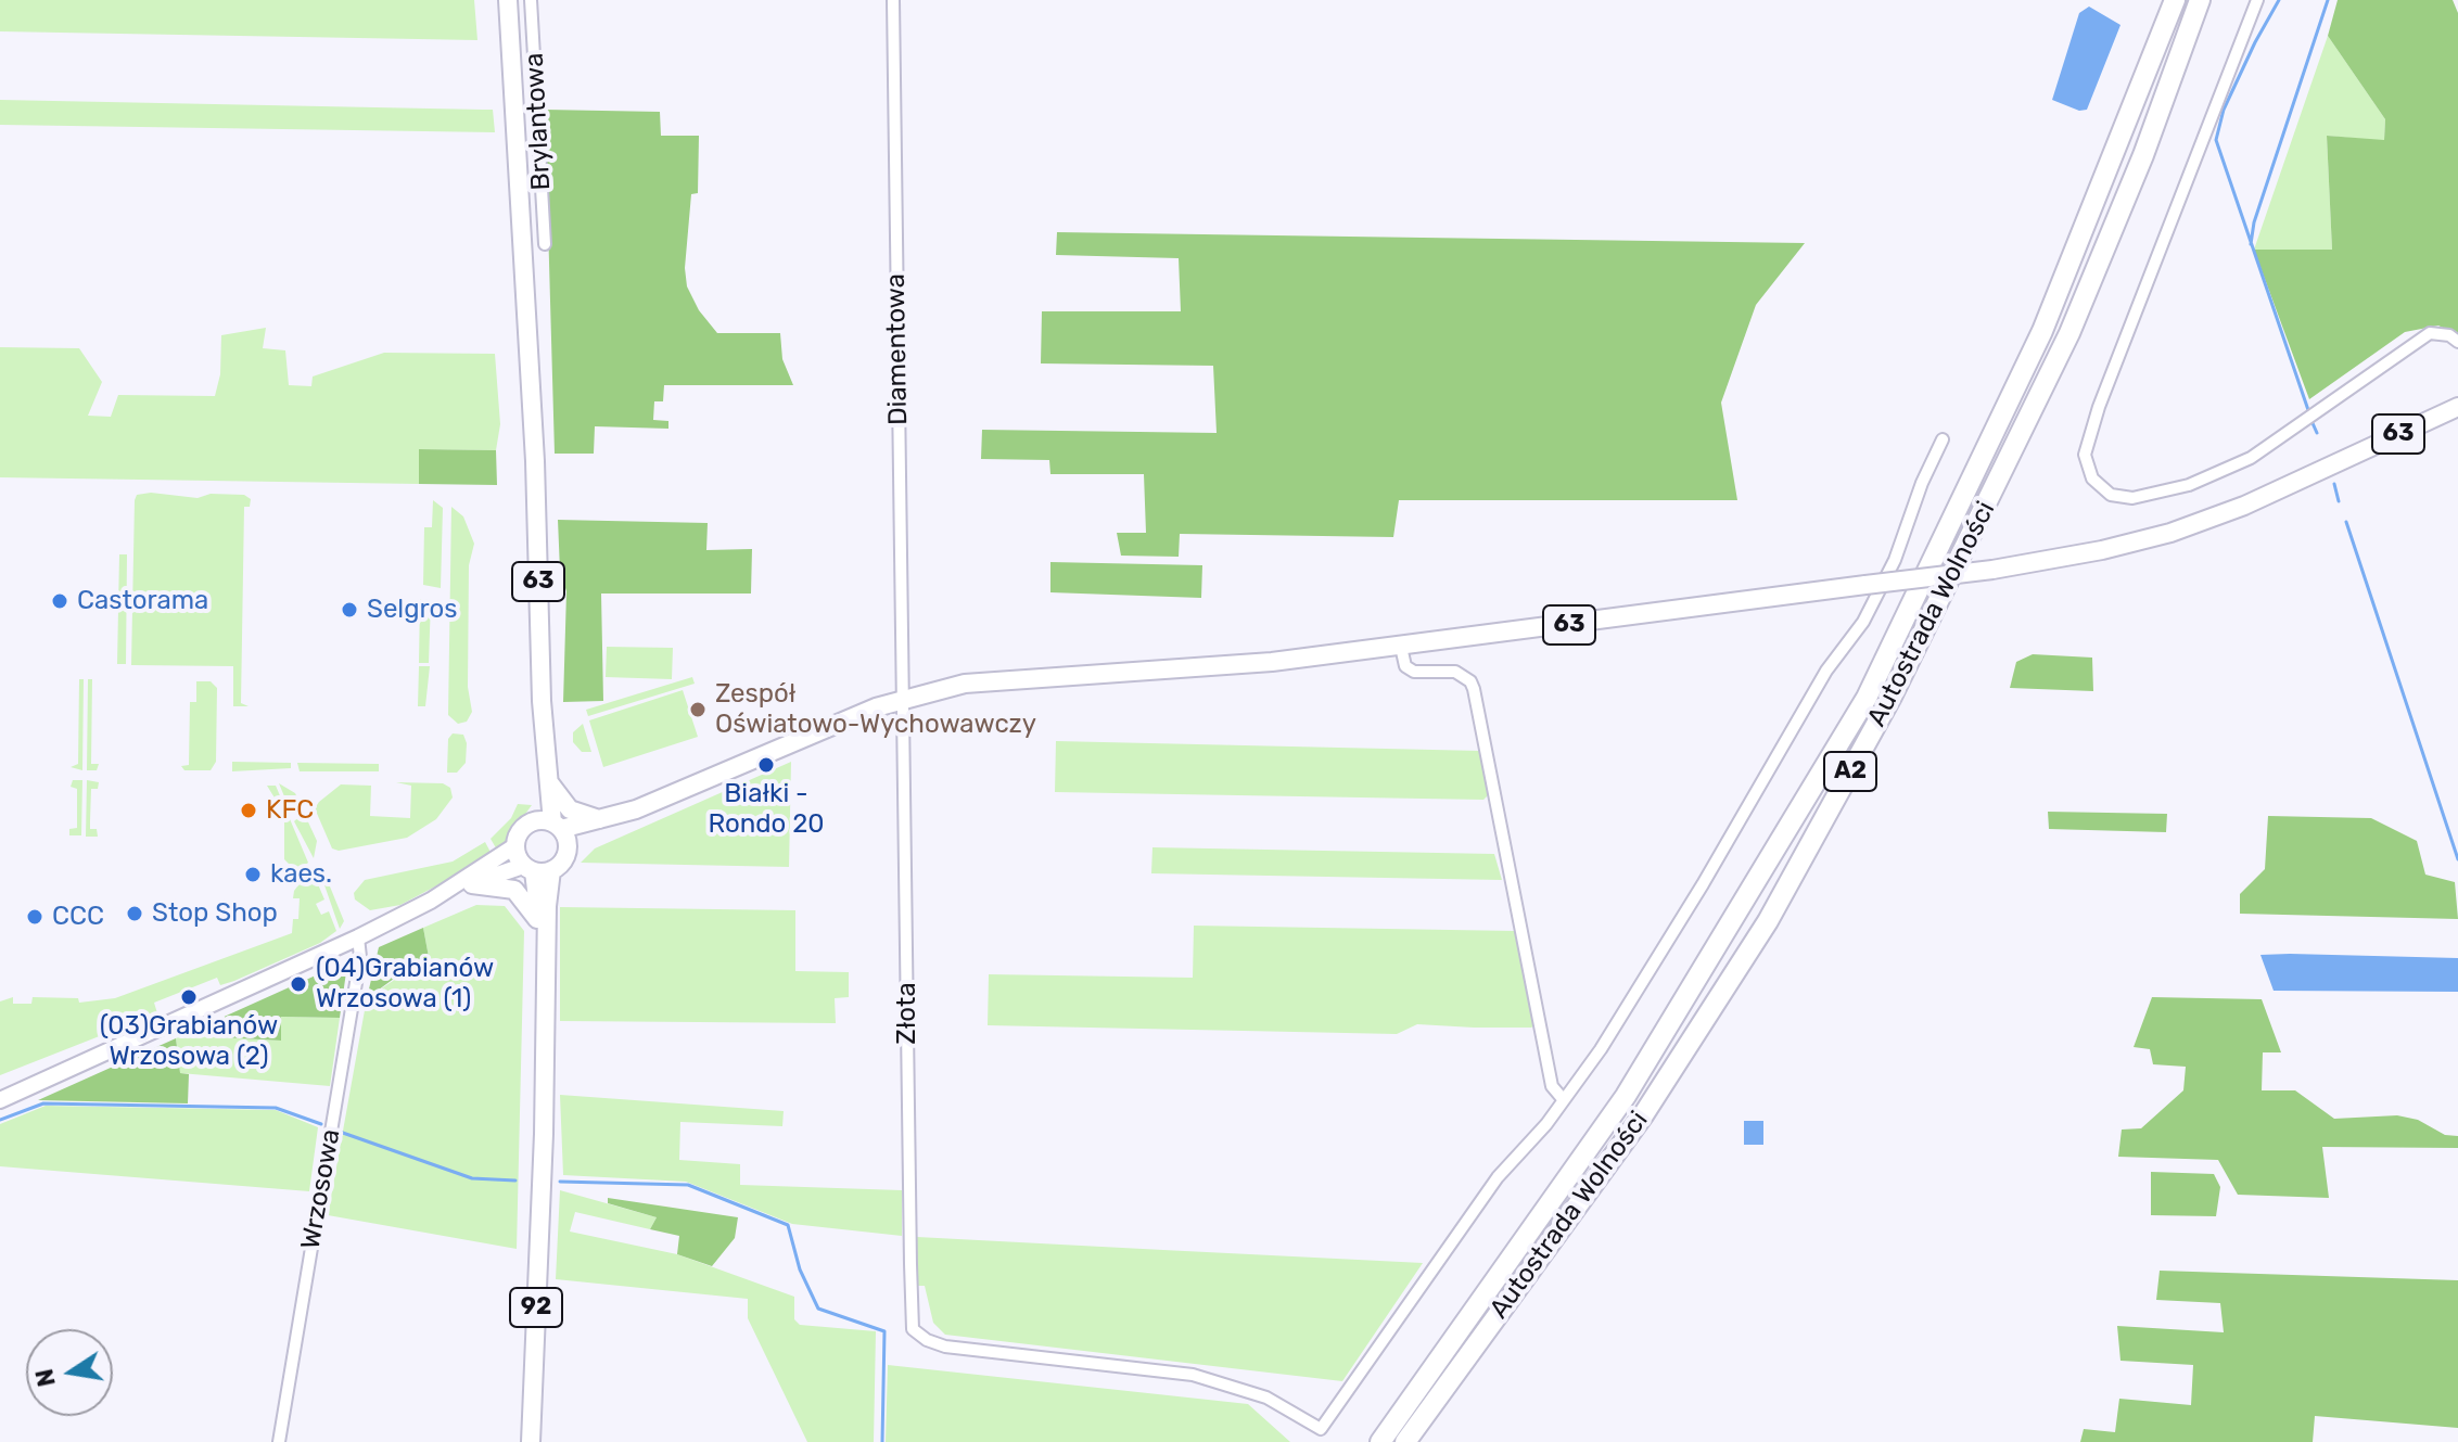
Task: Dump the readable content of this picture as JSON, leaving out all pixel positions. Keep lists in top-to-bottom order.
{
  "streets": {
    "highway": ["Autostrada Wolności", "A2"],
    "main road": ["63", "92"],
    "street": [
      "Brylantowa",
      "Diamentowa",
      "Złota",
      "Wrzosowa"
    ]
  },
  "crossings": [
    ["Diamentowa", "63"],
    ["Diamentowa", "Złota"],
    ["63", "Złota"],
    ["63", "92"]
  ],
  "places": [
    "Castorama",
    "Selgros",
    "Zespół Oświatowo-Wychowawczy",
    "Białki - Rondo 20",
    "KFC",
    "kaes.",
    "Stop Shop",
    "CCC",
    "(04)Grabianów Wrzosowa (1)",
    "(03)Grabianów Wrzosowa (2)"
  ],
  "north": "left"
}
